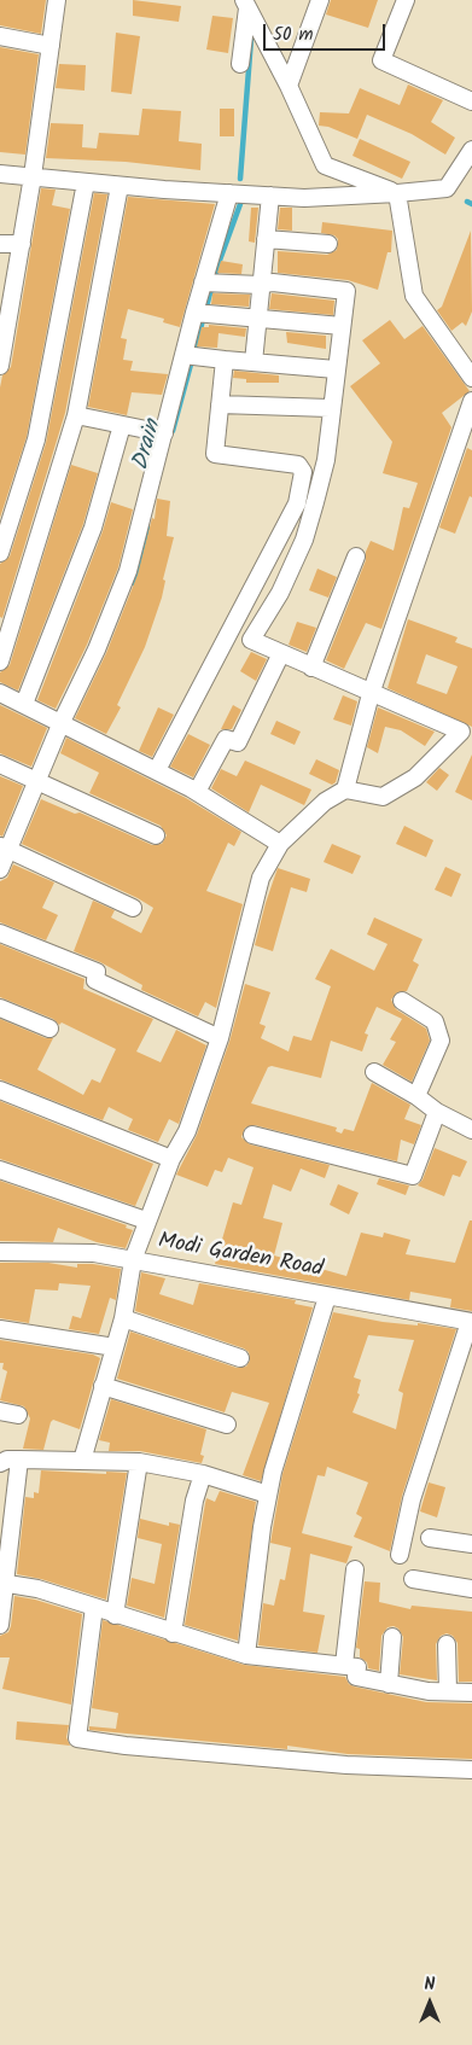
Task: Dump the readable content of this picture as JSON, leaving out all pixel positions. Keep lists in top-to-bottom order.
{
  "streets": {
    "street": ["Modi Garden Road"]
  },
  "water": ["Drain"],
  "scale_bar": "50 m",
  "north": "top"
}
